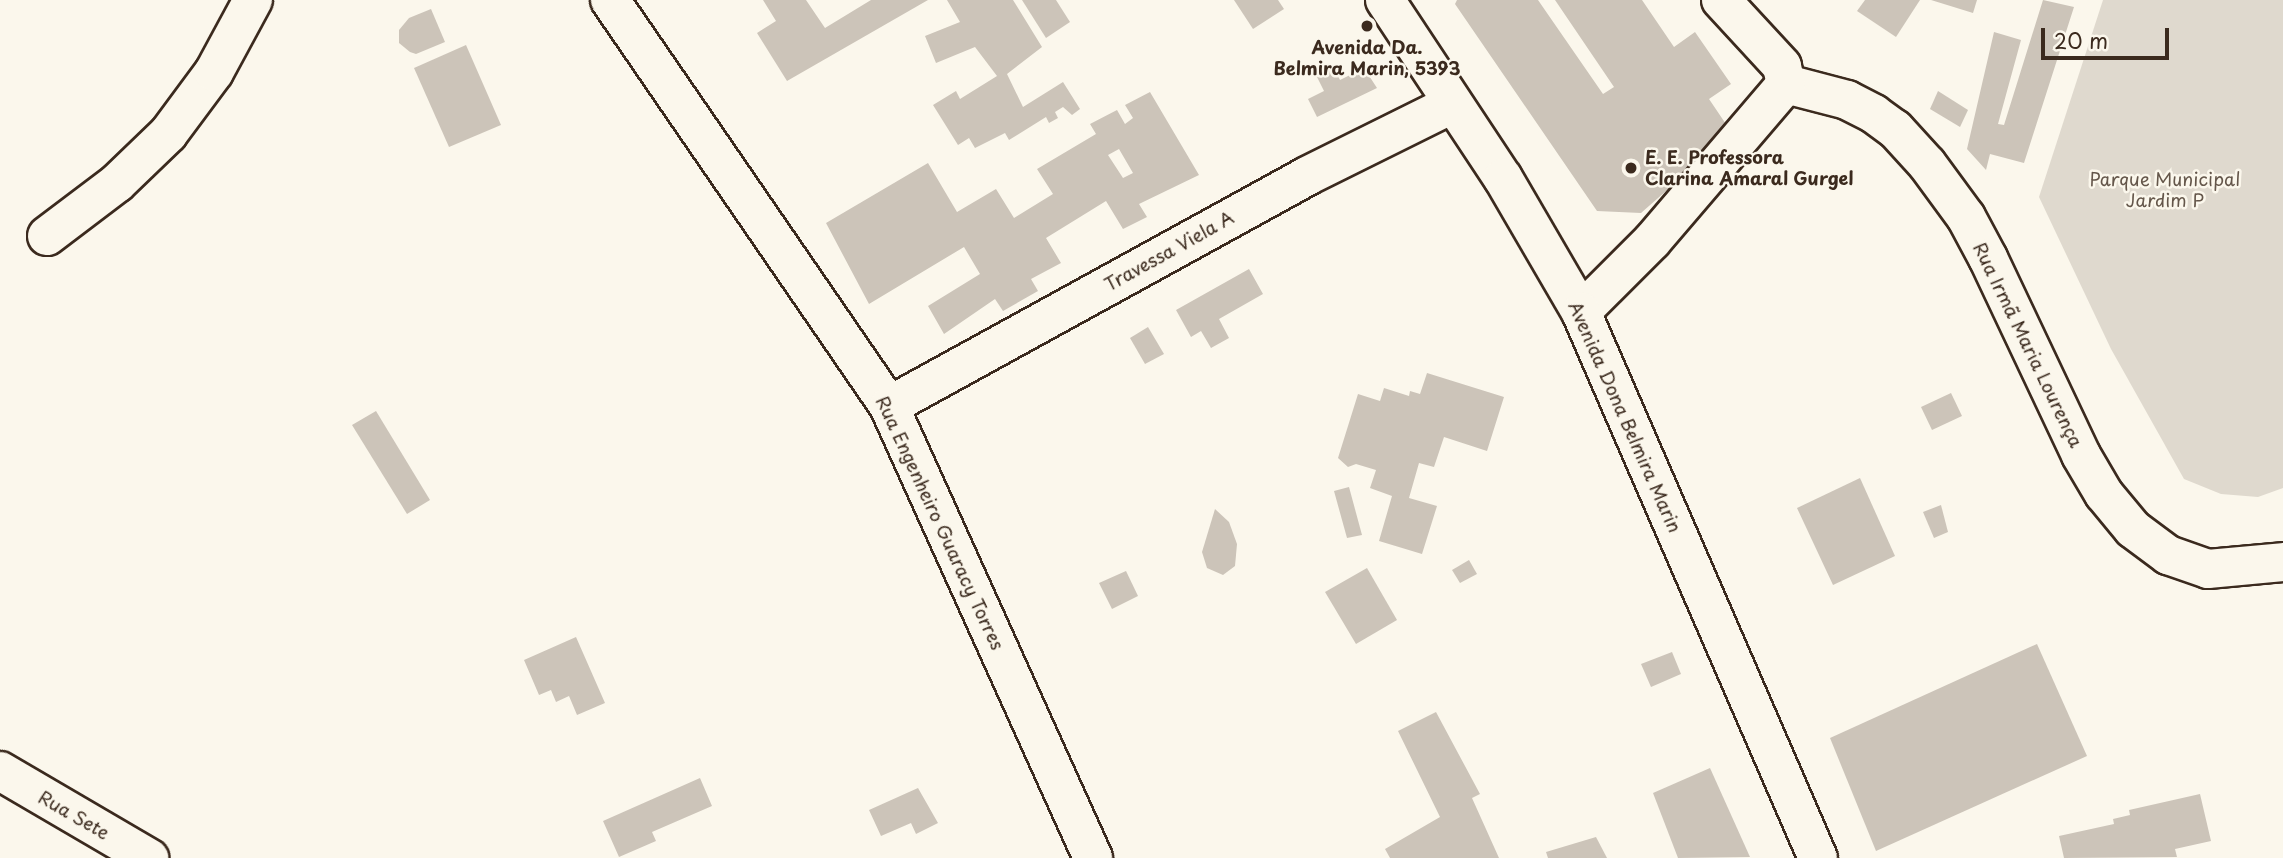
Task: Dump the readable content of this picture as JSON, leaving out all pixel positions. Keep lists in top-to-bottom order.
{
  "streets": {
    "street": [
      "Travessa Viela A",
      "Rua Irmã Maria Lourença",
      "Avenida Dona Belmira Marin",
      "Rua Engenheiro Guaracy Torres",
      "Rua Sete"
    ]
  },
  "crossings": [
    ["Travessa Viela A", "Avenida Dona Belmira Marin"],
    ["Travessa Viela A", "Rua Engenheiro Guaracy Torres"]
  ],
  "parks": ["Parque Municipal Jardim P"],
  "places": ["Avenida Da. Belmira Marin, 5393", "E. E. Professora Clarina Amaral Gurgel"],
  "scale_bar": "20 m"
}
